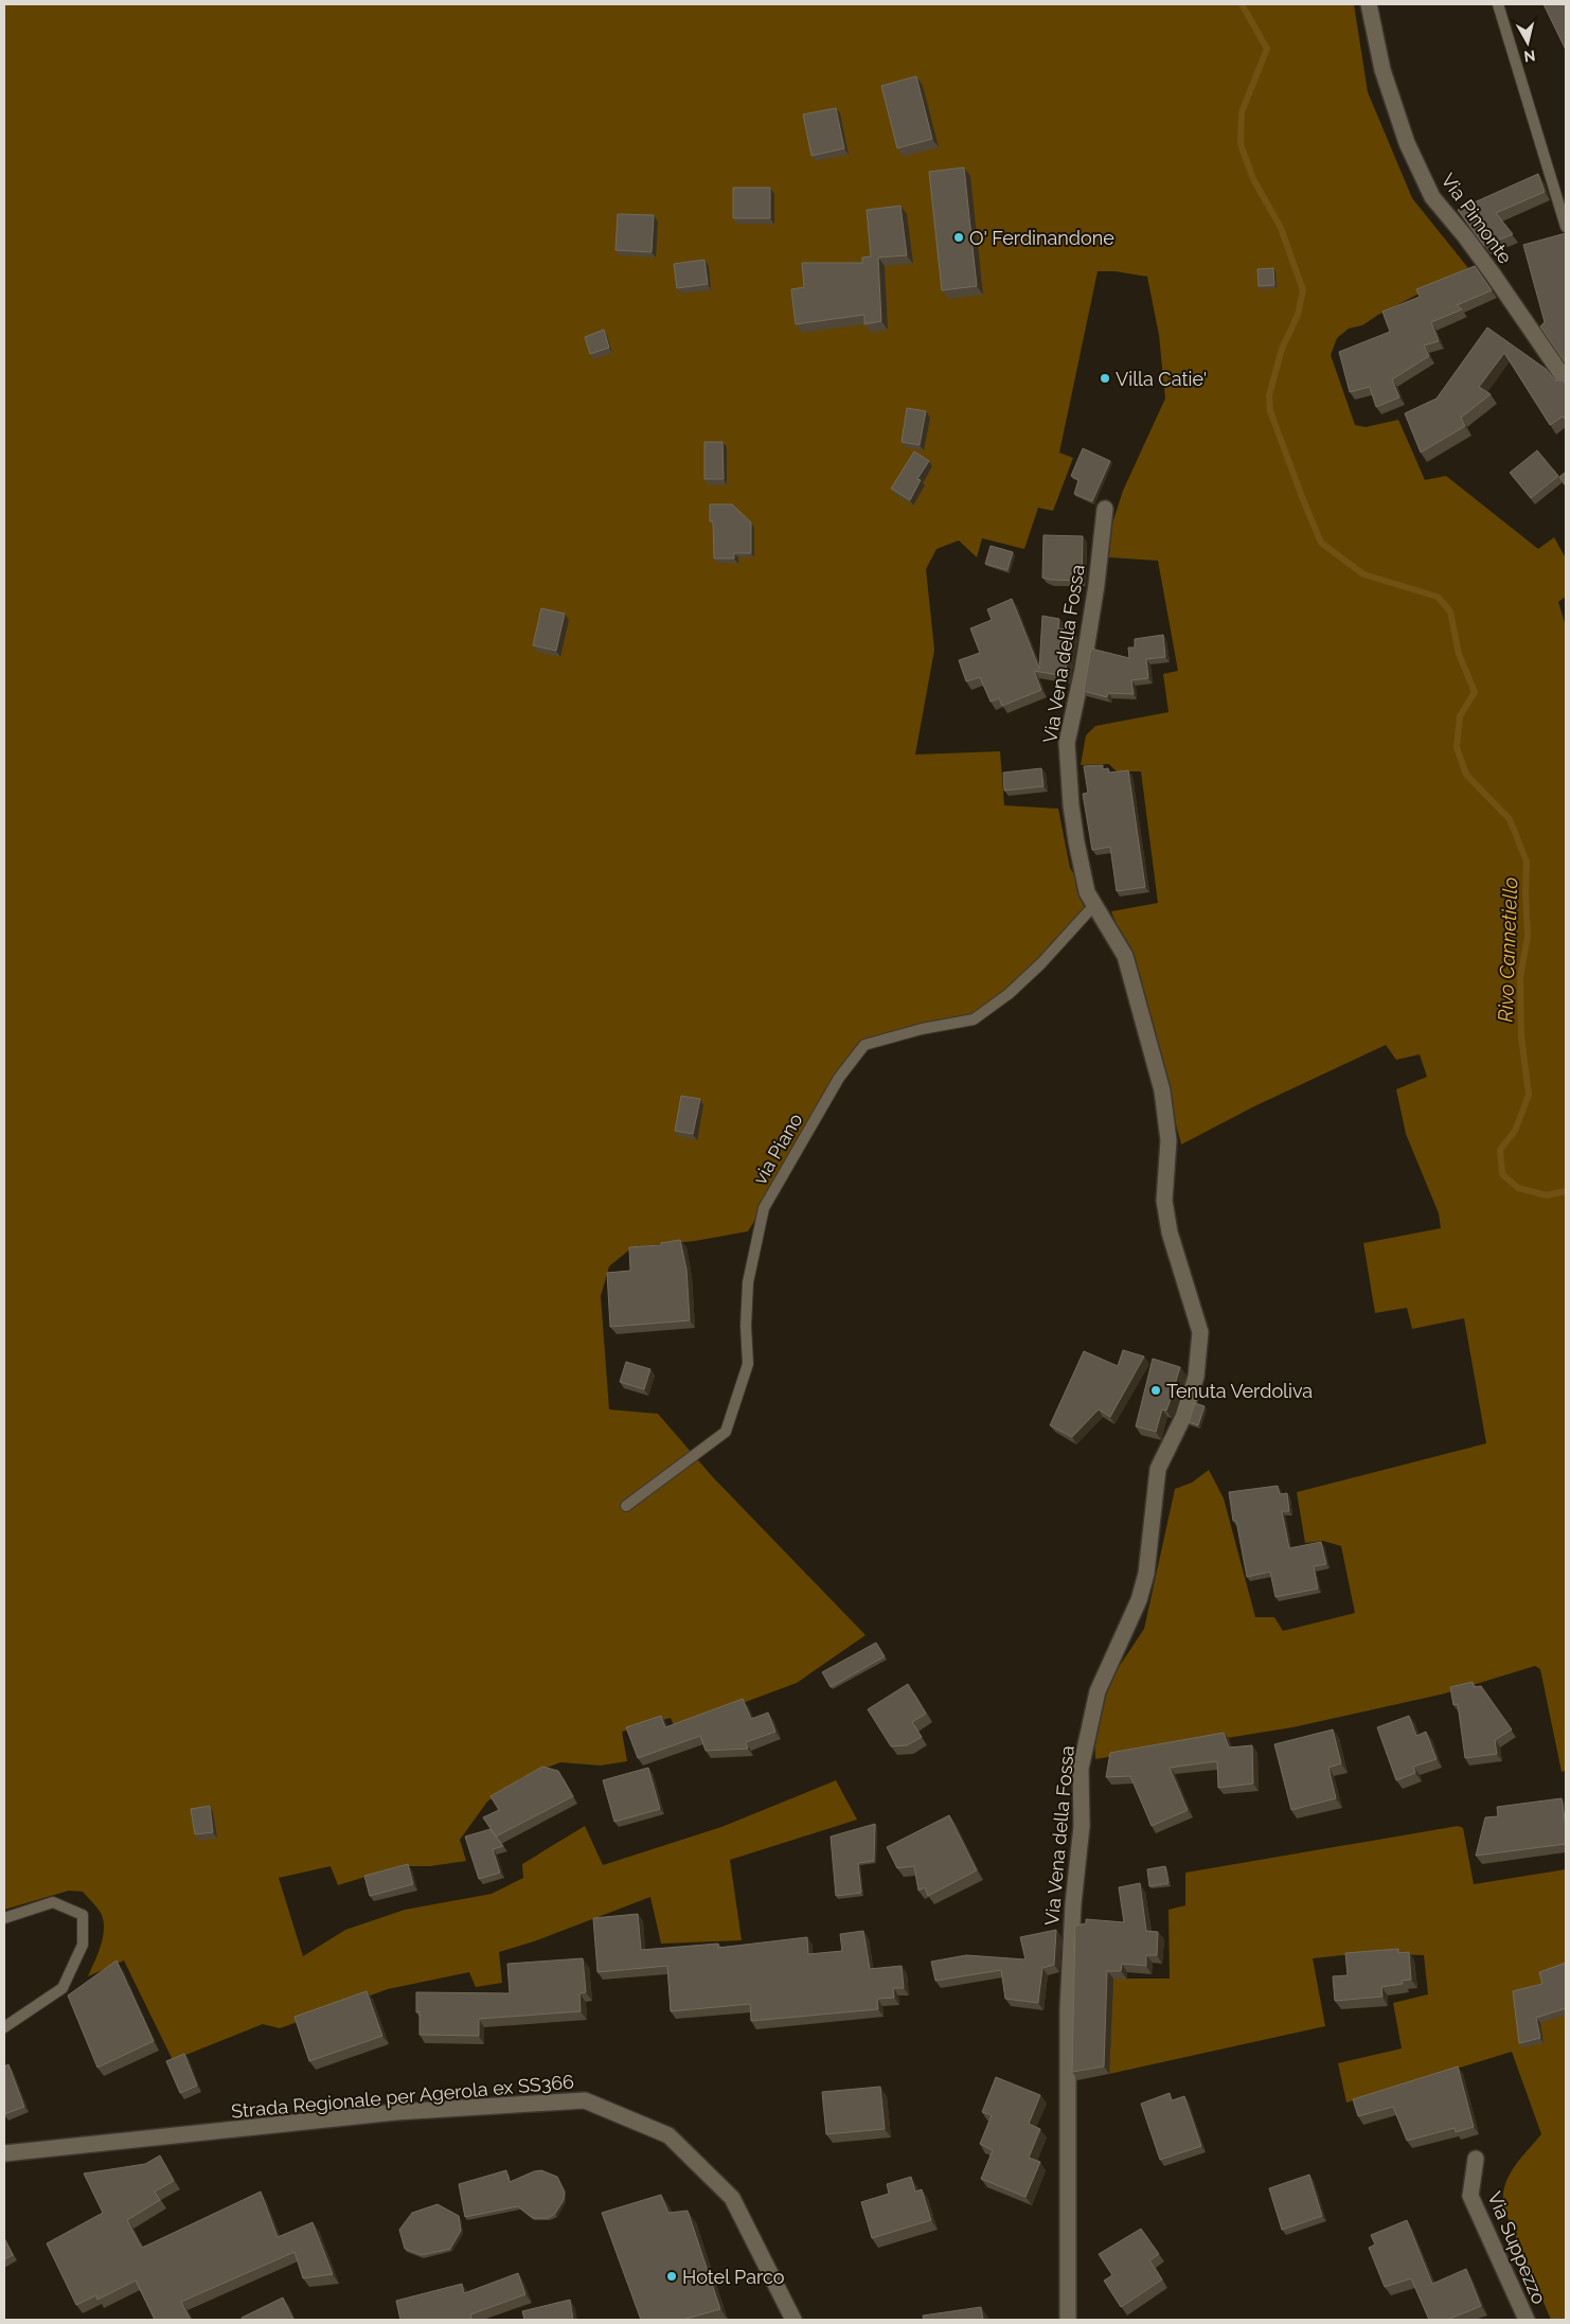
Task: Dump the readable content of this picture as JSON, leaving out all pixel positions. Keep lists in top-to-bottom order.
{
  "streets": {
    "street": [
      "Via Pimonte",
      "Via Vena della Fossa",
      "Strada Regionale per Agerola ex SS366",
      "Via Suppezzo"
    ],
    "lane": ["via Piano"]
  },
  "crossings": [
    ["Via Vena della Fossa", "via Piano"]
  ],
  "water": ["Rivo Cannetiello"],
  "places": [
    "O' Ferdinandone",
    "Villa Catie'",
    "Tenuta Verdoliva",
    "Hotel Parco"
  ],
  "north": "bottom"
}
